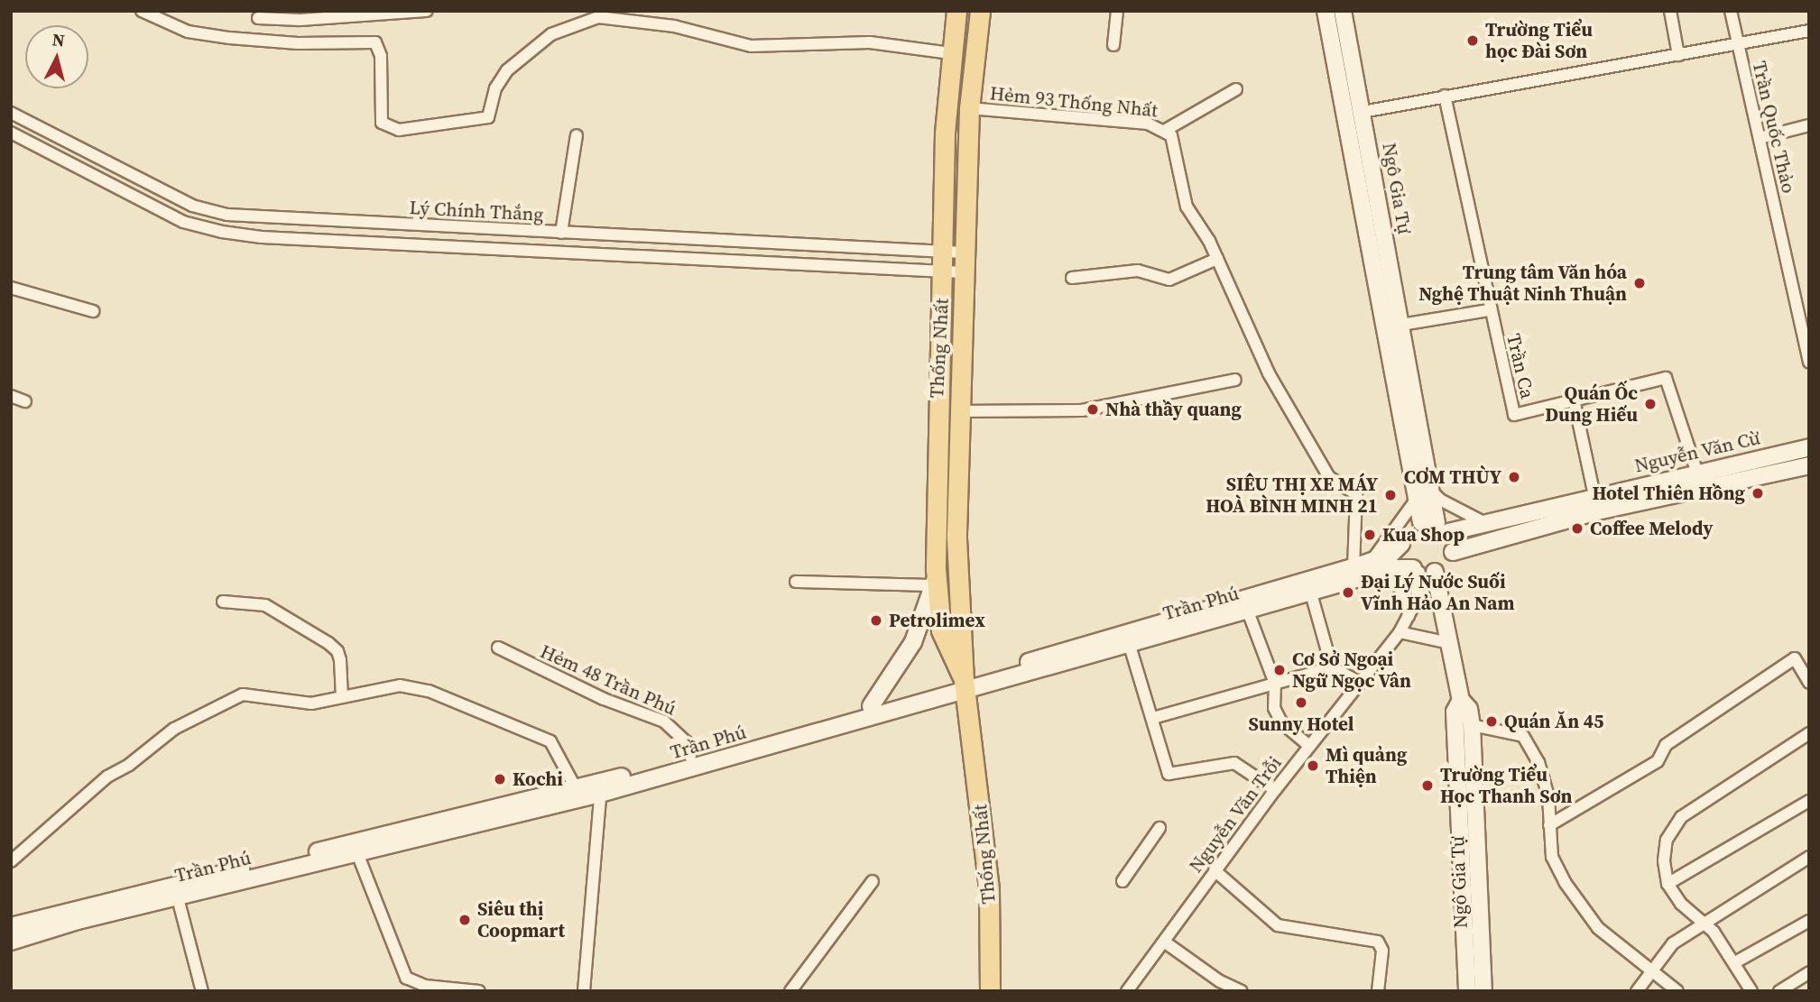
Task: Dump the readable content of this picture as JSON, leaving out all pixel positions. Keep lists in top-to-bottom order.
{
  "streets": {
    "main road": [
      "Ngô Gia Tự",
      "Thống Nhất",
      "Nguyễn Văn Cừ",
      "Trần Phú"
    ],
    "street": [
      "Hẻm 93 Thống Nhất",
      "Trần Quốc Thảo",
      "Lý Chính Thắng",
      "Trần Ca",
      "Hẻm 48 Trần Phú",
      "Nguyễn Văn Trỗi"
    ]
  },
  "crossings": [
    ["Hẻm 93 Thống Nhất", "Thống Nhất"],
    ["Hẻm 93 Thống Nhất", "Trần Phú"],
    ["Ngô Gia Tự", "Nguyễn Văn Cừ"],
    ["Ngô Gia Tự", "Trần Phú"],
    ["Ngô Gia Tự", "Nguyễn Văn Trỗi"],
    ["Lý Chính Thắng", "Thống Nhất"],
    ["Thống Nhất", "Trần Phú"],
    ["Trần Ca", "Nguyễn Văn Cừ"],
    ["Nguyễn Văn Cừ", "Trần Phú"],
    ["Nguyễn Văn Cừ", "Nguyễn Văn Trỗi"],
    ["Trần Phú", "Hẻm 48 Trần Phú"],
    ["Trần Phú", "Nguyễn Văn Trỗi"]
  ],
  "places": [
    "Trường Tiểu học Đài Sơn",
    "Trung tâm Văn hóa Nghệ Thuật Ninh Thuận",
    "Quán Ốc Dung Hiếu",
    "Nhà thầy quang",
    "CƠM THÙY",
    "Hotel Thiên Hồng",
    "SIÊU THỊ XE MÁY HOÀ BÌNH MINH 21",
    "Coffee Melody",
    "Kua Shop",
    "Đại Lý Nước Suối Vĩnh Hảo An Nam",
    "Petrolimex",
    "Cơ Sở Ngoại Ngữ Ngọc Vân",
    "Sunny Hotel",
    "Quán Ăn 45",
    "Mì quảng Thiện",
    "Kochi",
    "Trường Tiểu Học Thanh Sơn",
    "Siêu thị Coopmart"
  ],
  "north": "top"
}
